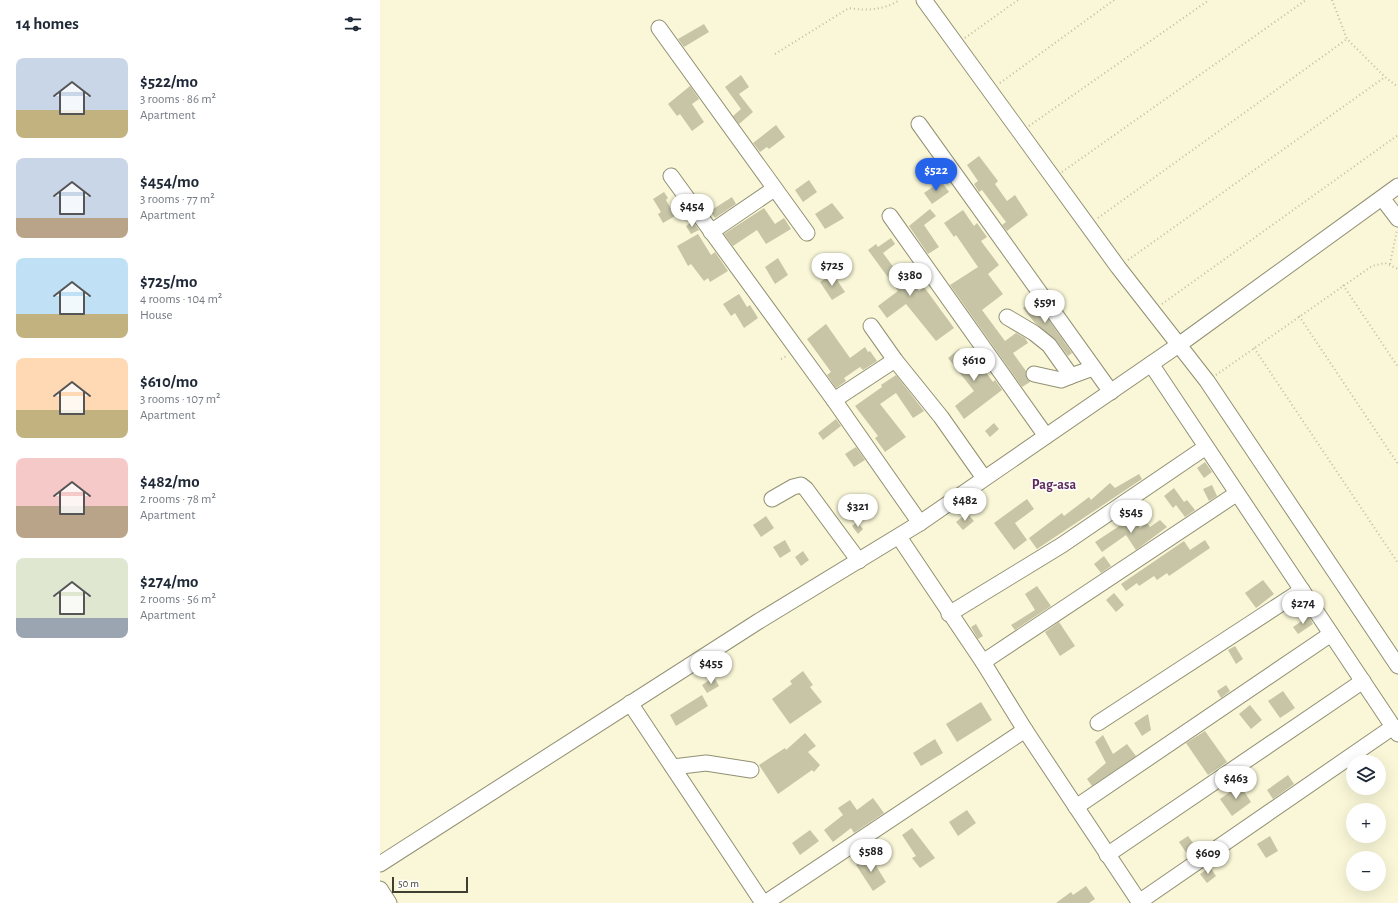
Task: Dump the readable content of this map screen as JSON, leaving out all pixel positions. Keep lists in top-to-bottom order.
{
  "districts": ["Pag-asa"],
  "scale_bar": "50 m",
  "page": {
    "heading": "14 homes",
    "list": [
      {
        "name": "$522/mo",
        "note": "3 rooms · 86 m² · Apartment"
      },
      {
        "name": "$454/mo",
        "note": "3 rooms · 77 m² · Apartment"
      },
      {
        "name": "$725/mo",
        "note": "4 rooms · 104 m² · House"
      },
      {
        "name": "$610/mo",
        "note": "3 rooms · 107 m² · Apartment"
      },
      {
        "name": "$482/mo",
        "note": "2 rooms · 78 m² · Apartment"
      },
      {
        "name": "$274/mo",
        "note": "2 rooms · 56 m² · Apartment"
      }
    ],
    "price": [
      "$522",
      "$454",
      "$725",
      "$380",
      "$591",
      "$610",
      "$482",
      "$321",
      "$545",
      "$274",
      "$455",
      "$463",
      "$588",
      "$609"
    ],
    "map_buttons": ["+", "−"],
    "scale": "50 m"
  }
}
